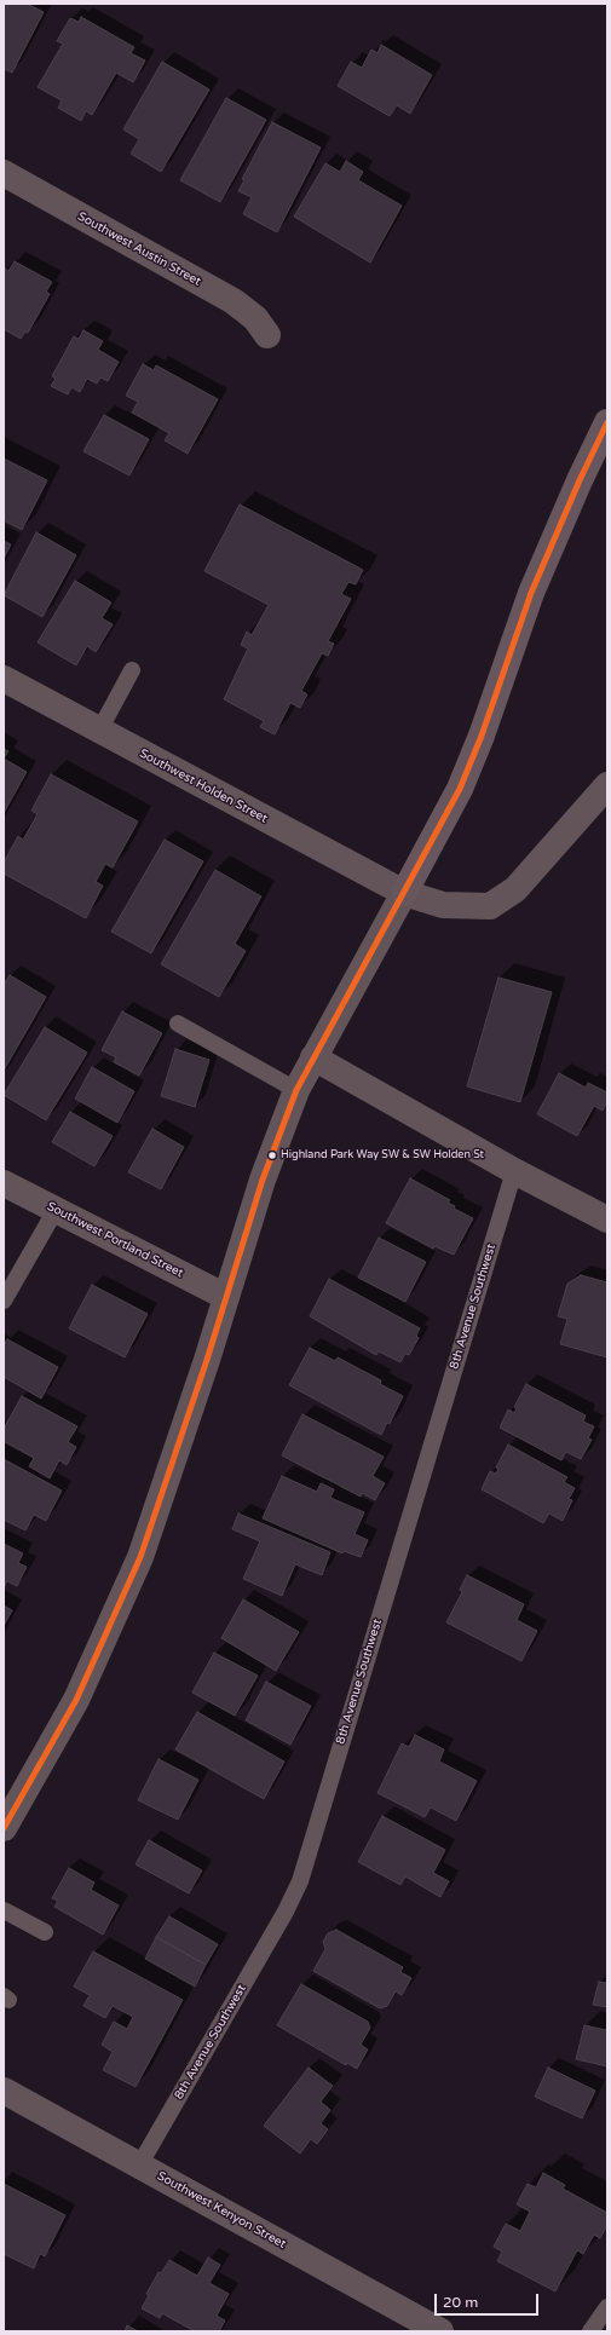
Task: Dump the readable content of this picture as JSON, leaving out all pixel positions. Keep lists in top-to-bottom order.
{
  "streets": {
    "street": [
      "Southwest Austin Street",
      "Southwest Holden Street",
      "Southwest Portland Street",
      "Southwest Kenyon Street"
    ],
    "lane": ["8th Avenue Southwest"]
  },
  "crossings": [
    ["8th Avenue Southwest", "Southwest Kenyon Street"]
  ],
  "places": ["Highland Park Way SW & SW Holden St"],
  "scale_bar": "20 m"
}
